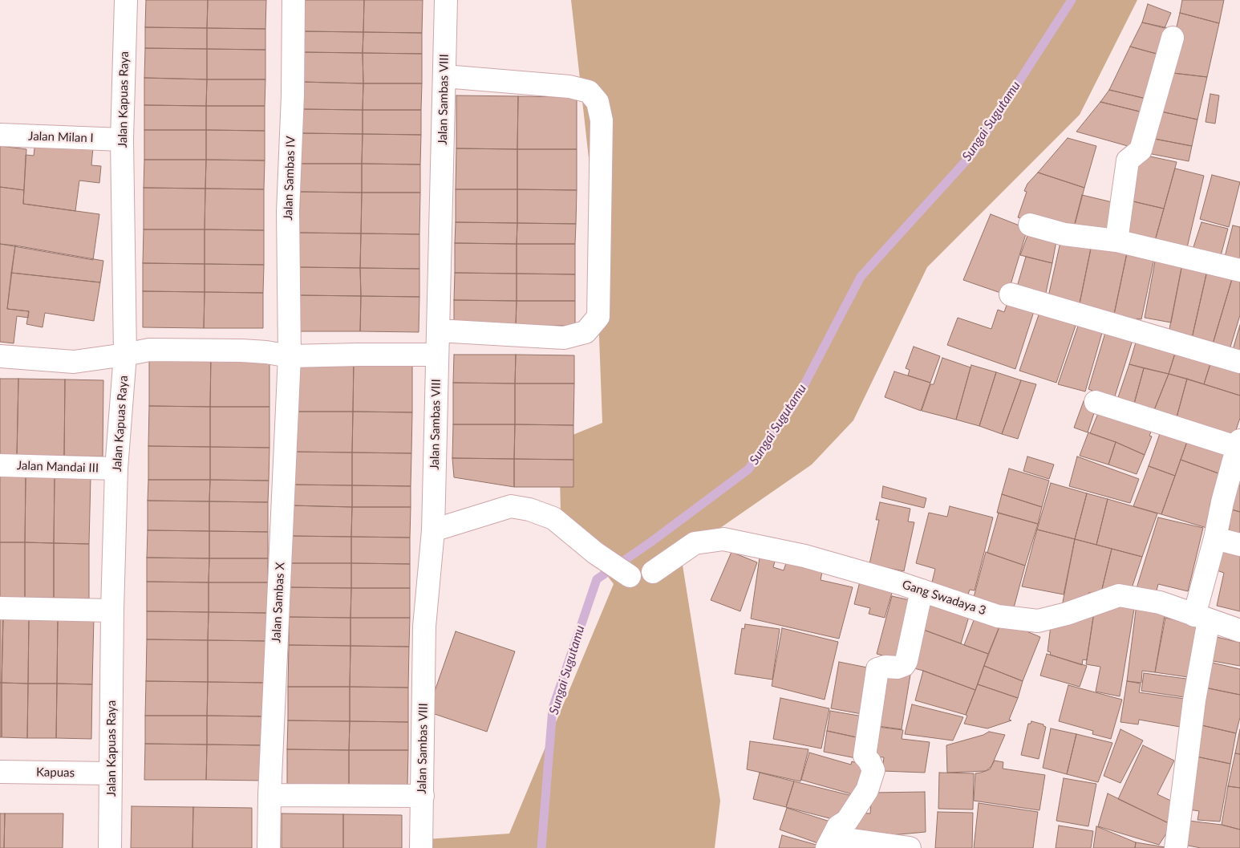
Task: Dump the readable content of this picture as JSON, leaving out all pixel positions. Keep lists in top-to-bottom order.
{
  "streets": {
    "street": [
      "Jalan Kapuas Raya",
      "Jalan Sambas VIII",
      "Jalan Milan I",
      "Jalan Sambas IV",
      "Jalan Mandai III",
      "Gang Swadaya 3",
      "Jalan Sambas X",
      "Kapuas"
    ]
  },
  "crossings": [
    ["Jalan Kapuas Raya", "Jalan Milan I"],
    ["Jalan Kapuas Raya", "Jalan Mandai III"],
    ["Jalan Kapuas Raya", "Kapuas"],
    ["Jalan Sambas IV", "Jalan Sambas X"]
  ],
  "water": ["Sungai Sugutamu"]
}
